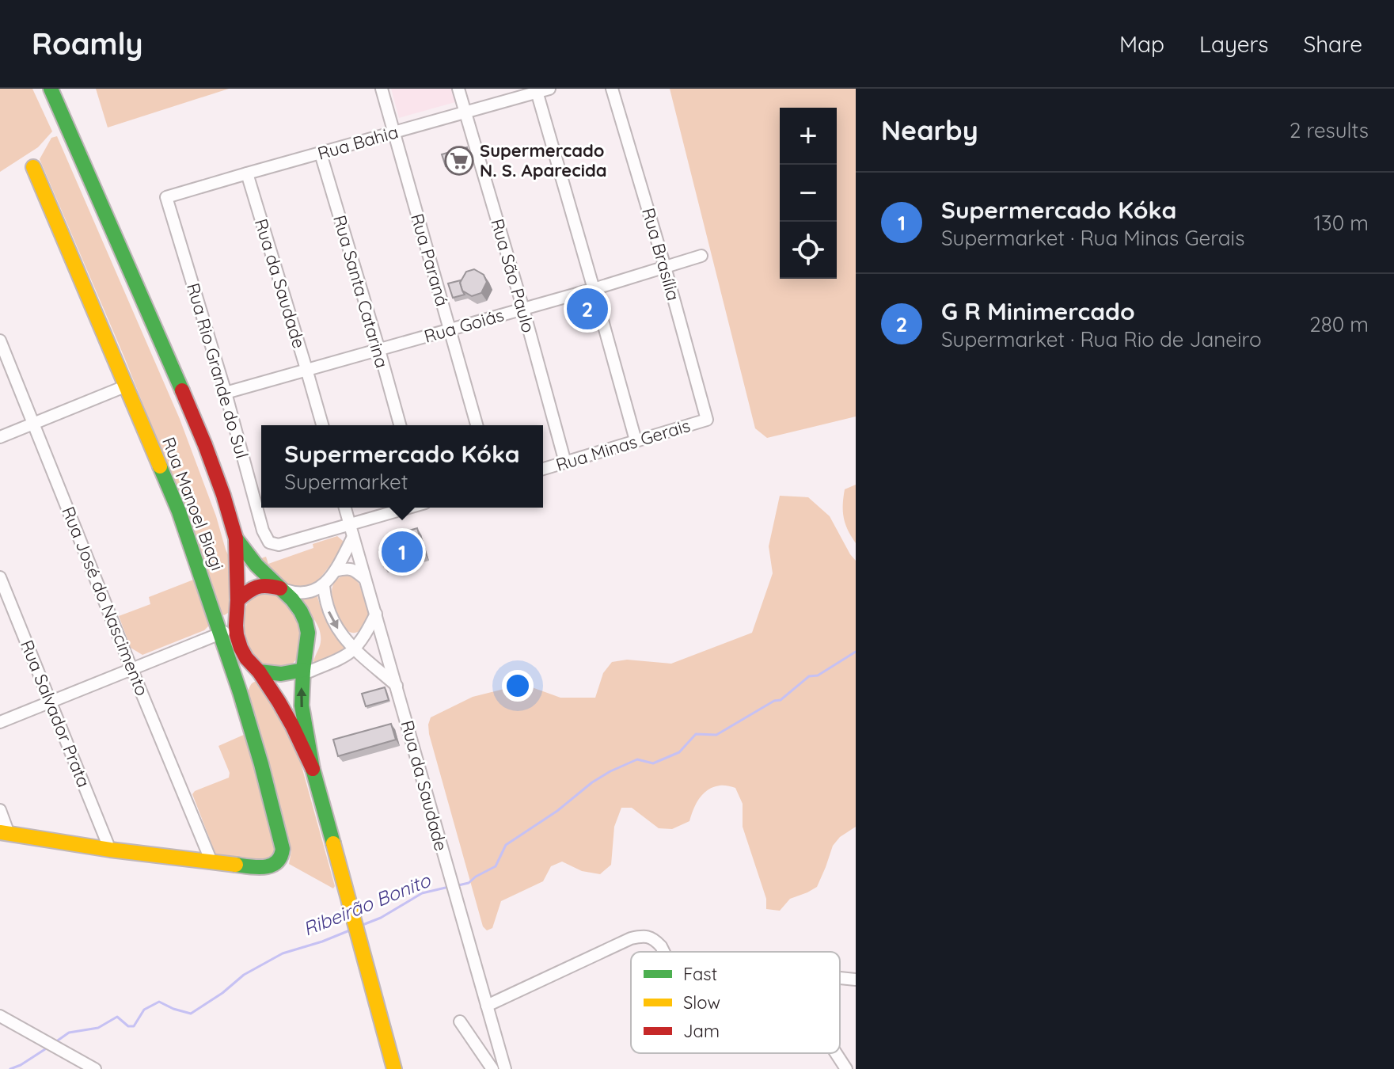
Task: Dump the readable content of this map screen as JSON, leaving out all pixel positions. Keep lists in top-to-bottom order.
{
  "streets": {
    "main road": ["Rua Manoel Biagi"],
    "street": [
      "Rua Bahia",
      "Rua Brasília",
      "Rua Paraná",
      "Rua São Paulo",
      "Rua da Saudade",
      "Rua Santa Catarina",
      "Rua Goiás",
      "Rua Rio Grande do Sul",
      "Rua Minas Gerais",
      "Rua José do Nascimento",
      "Rua Salvador Prata"
    ]
  },
  "crossings": [
    ["Rua Bahia", "Rua Paraná"],
    ["Rua Bahia", "Rua São Paulo"],
    ["Rua Bahia", "Rua da Saudade"],
    ["Rua Bahia", "Rua Santa Catarina"],
    ["Rua Bahia", "Rua Rio Grande do Sul"],
    ["Rua Brasília", "Rua Goiás"],
    ["Rua Brasília", "Rua Minas Gerais"],
    ["Rua Paraná", "Rua Goiás"],
    ["Rua São Paulo", "Rua Goiás"],
    ["Rua São Paulo", "Rua Minas Gerais"],
    ["Rua da Saudade", "Rua Goiás"],
    ["Rua da Saudade", "Rua Rio Grande do Sul"],
    ["Rua Santa Catarina", "Rua Goiás"],
    ["Rua Goiás", "Rua Rio Grande do Sul"],
    ["Rua Manoel Biagi", "Rua José do Nascimento"]
  ],
  "water": ["Ribeirão Bonito"],
  "places": {
    "supermarket": ["Supermercado N. S. Aparecida"]
  },
  "legend": ["Fast", "Slow", "Jam"],
  "page": {
    "header": "Roamly",
    "nav": ["Map", "Layers", "Share"],
    "heading": ["Nearby", "2 results"],
    "map_buttons": ["+", "−"],
    "list": [
      {
        "mark": "1",
        "name": "Supermercado Kóka",
        "note": "Supermarket · Rua Minas Gerais",
        "value": "130 m"
      },
      {
        "mark": "2",
        "name": "G R Minimercado",
        "note": "Supermarket · Rua Rio de Janeiro",
        "value": "280 m"
      }
    ],
    "pins": ["2", "1"],
    "popup": ["Supermercado Kóka", "Supermarket"]
  }
}
